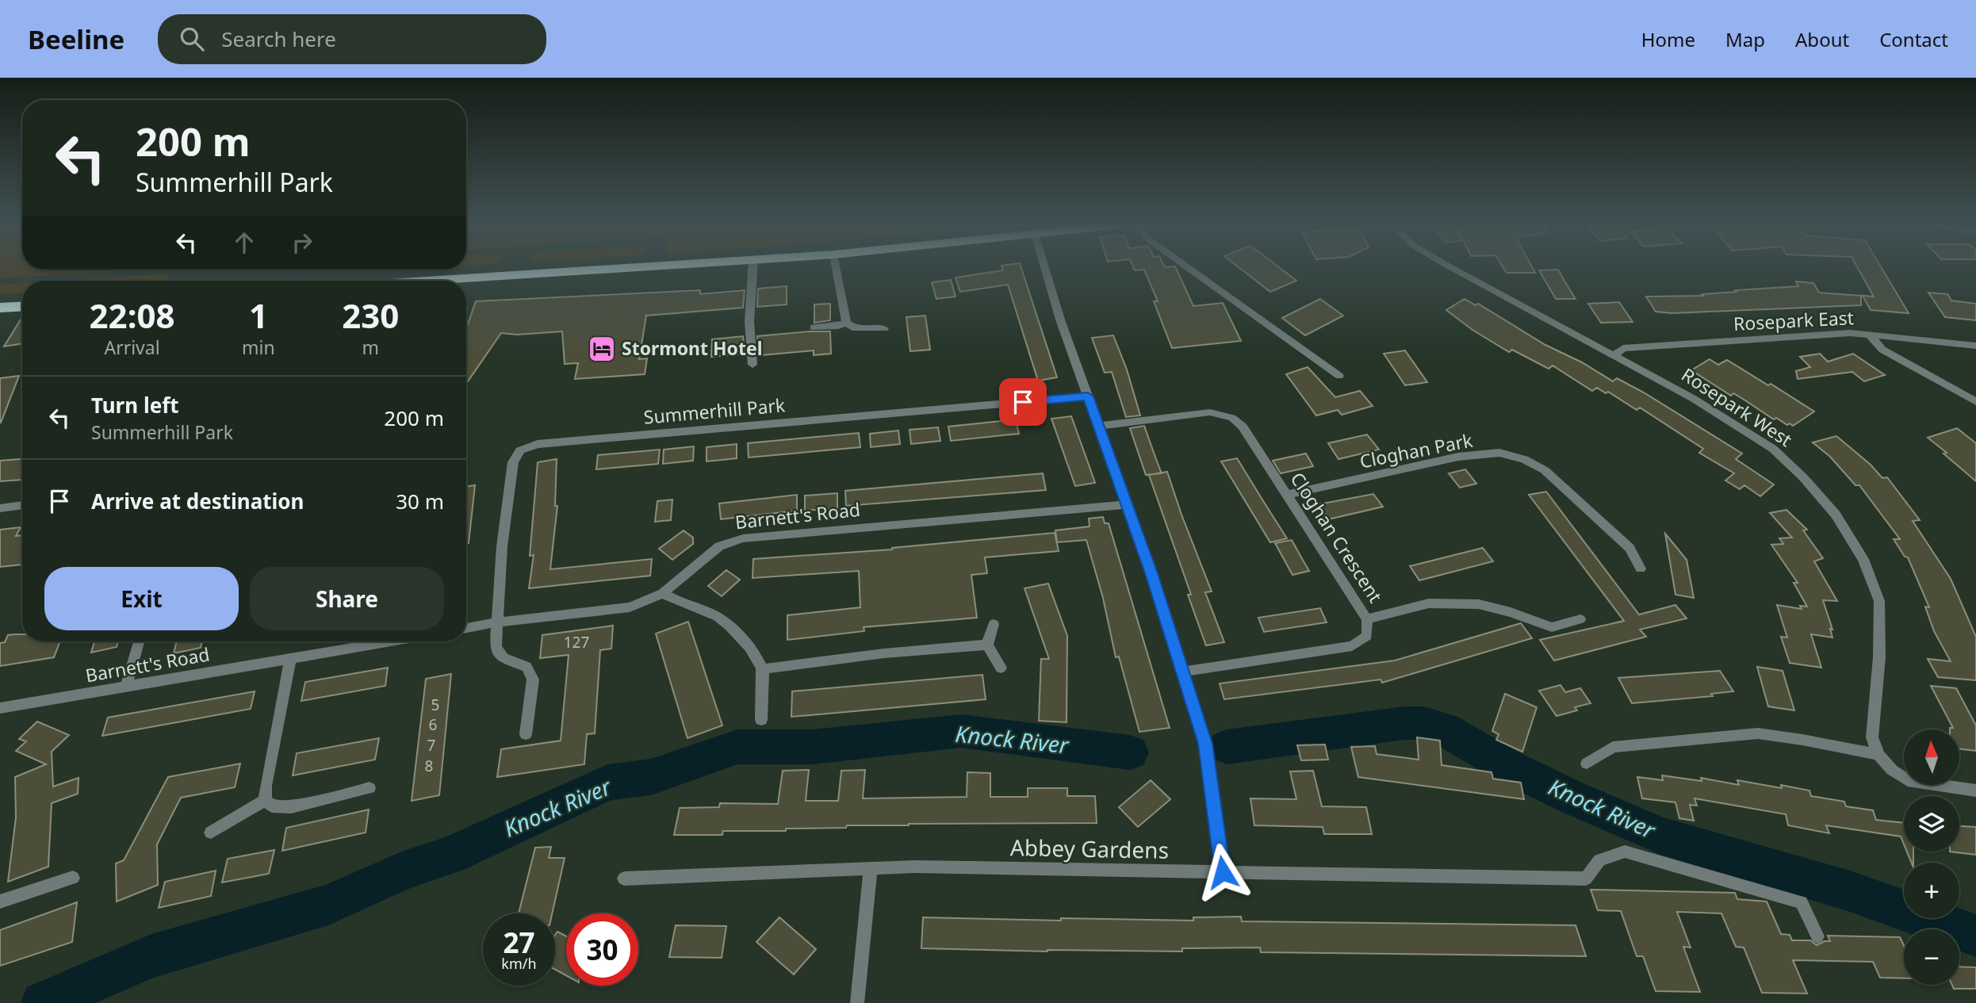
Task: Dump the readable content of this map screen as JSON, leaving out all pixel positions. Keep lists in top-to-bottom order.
{
  "streets": {
    "street": [
      "Rosepark East",
      "Rosepark West",
      "Summerhill Park",
      "Cloghan Park",
      "Barnett's Road",
      "Cloghan Crescent",
      "Abbey Gardens"
    ]
  },
  "crossings": [
    ["Rosepark East", "Rosepark West"],
    ["Summerhill Park", "Barnett's Road"],
    ["Cloghan Park", "Cloghan Crescent"]
  ],
  "water": ["Knock River"],
  "places": {
    "hotel": ["Stormont Hotel"]
  },
  "house_numbers": [
    "127",
    "5",
    "6",
    "7",
    "8"
  ],
  "north": "top",
  "page": {
    "header": "Beeline",
    "search": "Search here",
    "nav": [
      "Home",
      "Map",
      "About",
      "Contact"
    ],
    "turn": ["200 m", "Summerhill Park"],
    "eta": [
      "22:08",
      "Arrival",
      "1",
      "min",
      "230",
      "m"
    ],
    "list": [
      {
        "name": "Turn left",
        "note": "Summerhill Park",
        "value": "200 m"
      },
      {
        "name": "Arrive at destination",
        "value": "30 m"
      }
    ],
    "buttons": ["Exit", "Share"],
    "map_buttons": ["+", "−"],
    "speed": "27 km/h",
    "limit": "30"
  }
}
